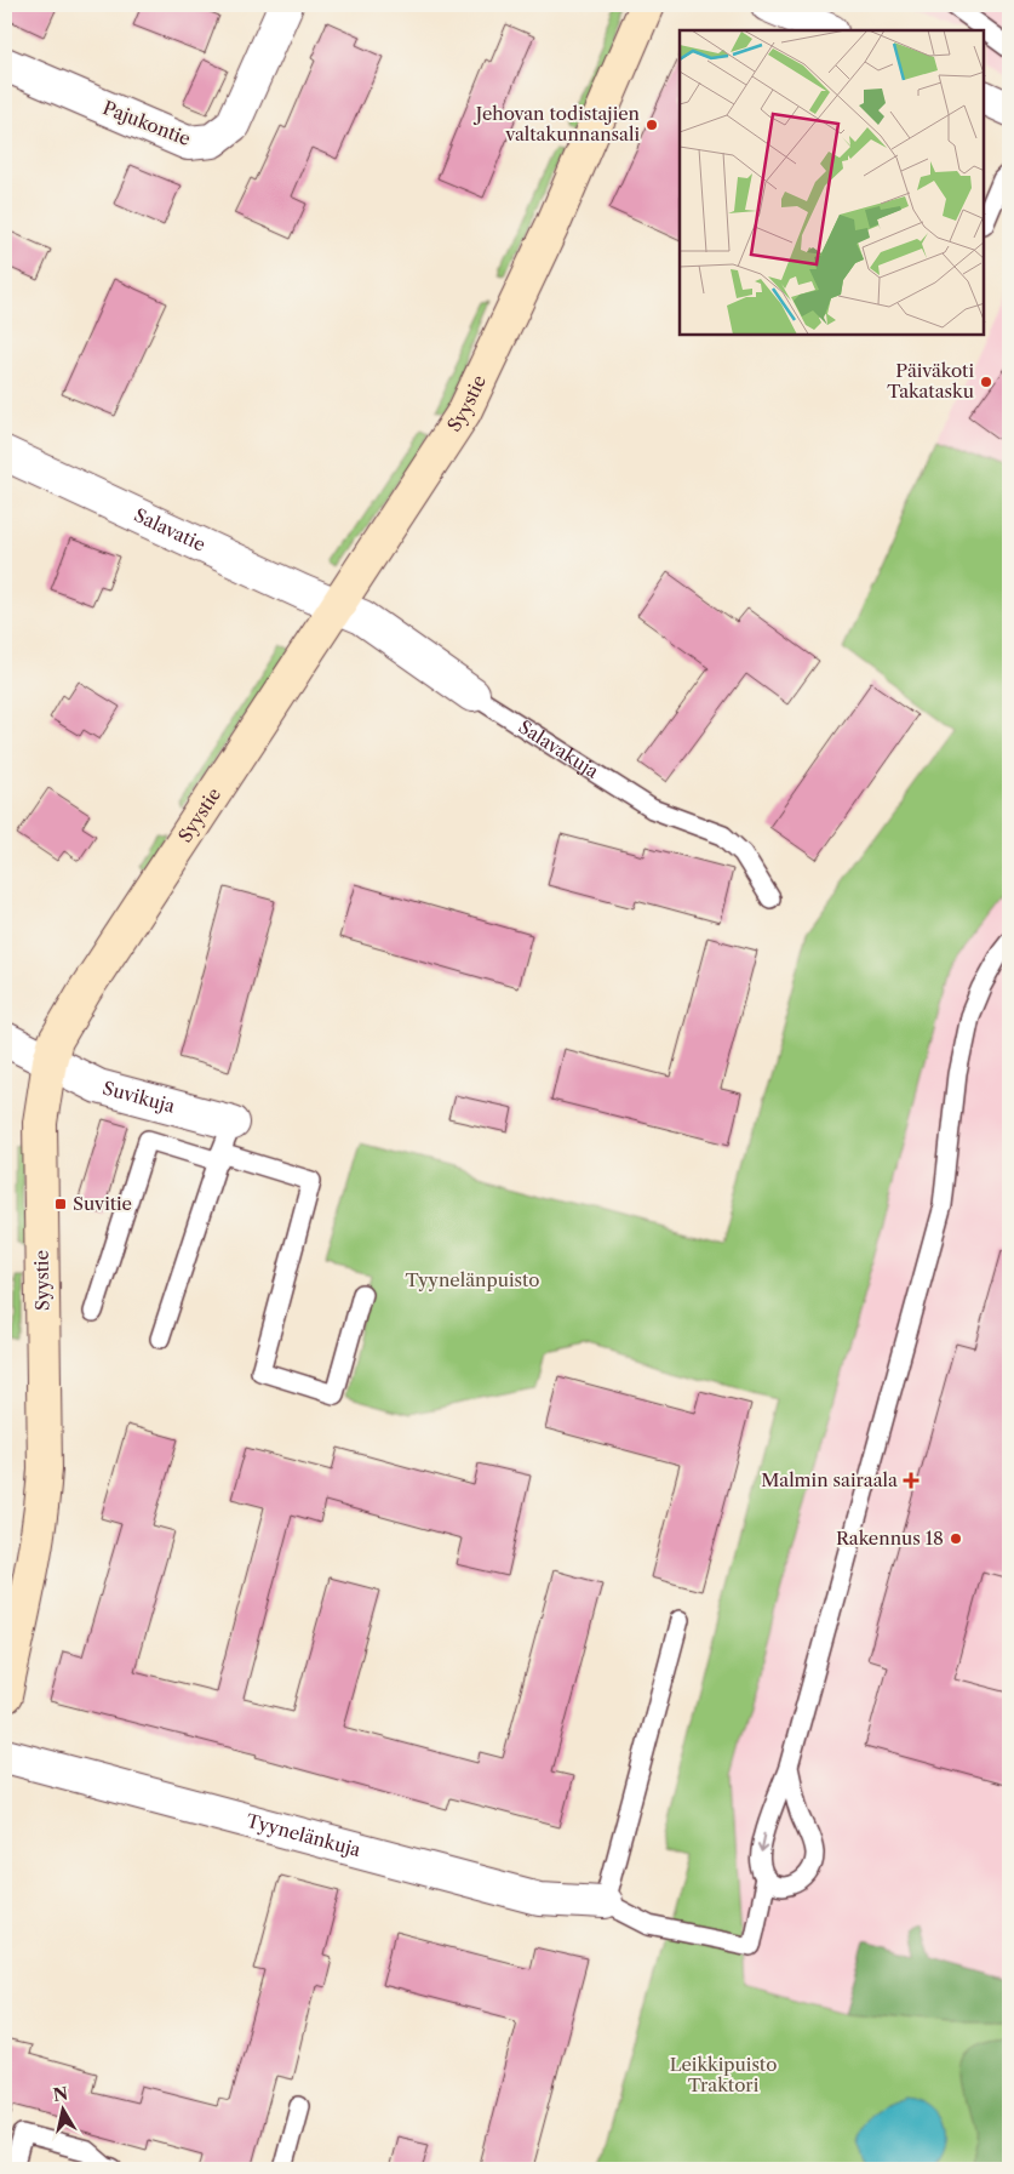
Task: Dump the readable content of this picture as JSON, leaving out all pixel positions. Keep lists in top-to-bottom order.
{
  "streets": {
    "street": [
      "Pajukontie",
      "Syystie",
      "Salavatie",
      "Salavakuja",
      "Suvikuja",
      "Tyynelänkuja"
    ]
  },
  "crossings": [
    ["Syystie", "Salavatie"],
    ["Syystie", "Salavakuja"],
    ["Syystie", "Suvikuja"],
    ["Salavatie", "Salavakuja"]
  ],
  "parks": ["Tyynelänpuisto", "Leikkipuisto Traktori"],
  "places": {
    "other": ["Jehovan todistajien valtakunnansali", "Päiväkoti Takatasku", "Rakennus 18"],
    "transit": ["Suvitie"],
    "health": ["Malmin sairaala"]
  },
  "north": "top"
}
